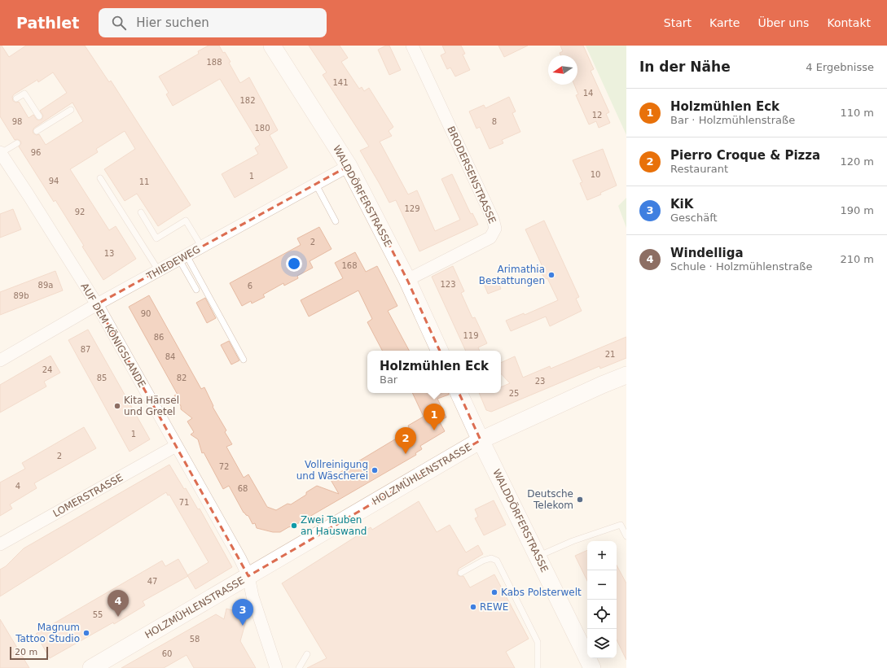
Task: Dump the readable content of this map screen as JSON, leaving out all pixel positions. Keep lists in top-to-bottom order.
{
  "streets": {
    "street": [
      "BRODERSENSTRASSE",
      "WALDDÖRFERSTRASSE",
      "THIEDEWEG",
      "AUF DEM KÖNIGSLANDE",
      "HOLZMÜHLENSTRASSE",
      "LOMERSTRASSE"
    ]
  },
  "crossings": [
    ["BRODERSENSTRASSE", "WALDDÖRFERSTRASSE"],
    ["WALDDÖRFERSTRASSE", "THIEDEWEG"],
    ["WALDDÖRFERSTRASSE", "HOLZMÜHLENSTRASSE"],
    ["THIEDEWEG", "AUF DEM KÖNIGSLANDE"],
    ["AUF DEM KÖNIGSLANDE", "HOLZMÜHLENSTRASSE"],
    ["AUF DEM KÖNIGSLANDE", "LOMERSTRASSE"]
  ],
  "places": [
    "Arimathia Bestattungen",
    "Kita Hänsel und Gretel",
    "Vollreinigung und Wäscherei",
    "Deutsche Telekom",
    "Zwei Tauben an Hauswand",
    "Kabs Polsterwelt",
    "REWE",
    "Magnum Tattoo Studio"
  ],
  "house_numbers": [
    "188",
    "141",
    "14",
    "182",
    "12",
    "98",
    "8",
    "180",
    "96",
    "10",
    "1",
    "94",
    "11",
    "129",
    "92",
    "2",
    "13",
    "168",
    "123",
    "89a",
    "6",
    "89b",
    "90",
    "119",
    "86",
    "87",
    "21",
    "84",
    "24",
    "85",
    "82",
    "23",
    "25",
    "1",
    "2",
    "72",
    "4",
    "68",
    "71",
    "47",
    "55",
    "58",
    "60"
  ],
  "scale_bar": "20 m",
  "north": "left",
  "page": {
    "header": "Pathlet",
    "search": "Hier suchen",
    "nav": [
      "Start",
      "Karte",
      "Über uns",
      "Kontakt"
    ],
    "heading": ["In der Nähe", "4 Ergebnisse"],
    "list": [
      {
        "mark": "1",
        "name": "Holzmühlen Eck",
        "note": "Bar · Holzmühlenstraße",
        "value": "110 m"
      },
      {
        "mark": "2",
        "name": "Pierro Croque & Pizza",
        "note": "Restaurant",
        "value": "120 m"
      },
      {
        "mark": "3",
        "name": "KiK",
        "note": "Geschäft",
        "value": "190 m"
      },
      {
        "mark": "4",
        "name": "Windelliga",
        "note": "Schule · Holzmühlenstraße",
        "value": "210 m"
      }
    ],
    "popup": ["Holzmühlen Eck", "Bar"],
    "pins": [
      "1",
      "2",
      "4",
      "3"
    ],
    "map_buttons": ["+", "−"],
    "scale": "20 m"
  }
}
